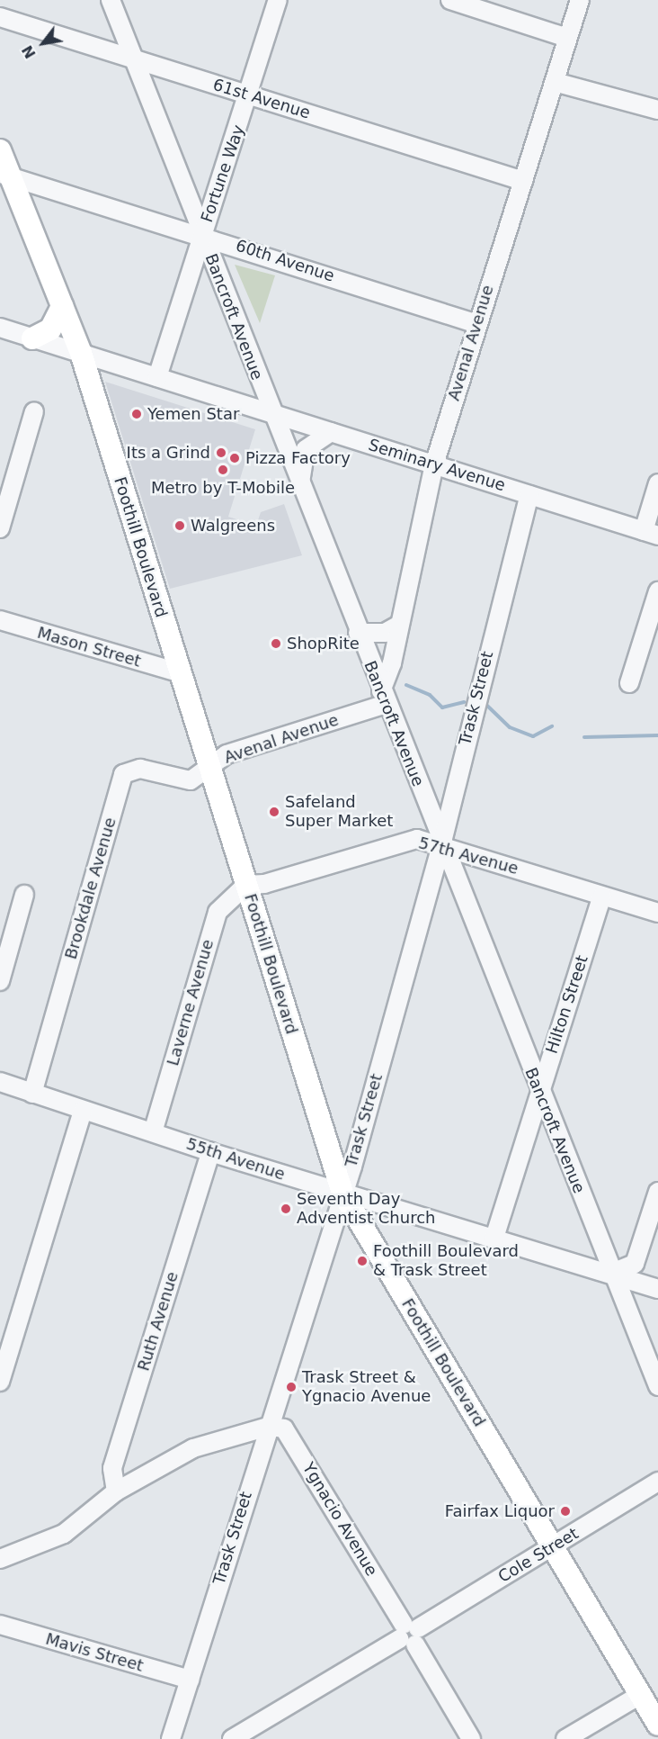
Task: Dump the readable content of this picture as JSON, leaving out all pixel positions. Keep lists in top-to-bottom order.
{
  "streets": {
    "main road": ["Foothill Boulevard"],
    "street": [
      "61st Avenue",
      "Fortune Way",
      "60th Avenue",
      "Bancroft Avenue",
      "Avenal Avenue",
      "Seminary Avenue",
      "Mason Street",
      "Trask Street",
      "57th Avenue",
      "Brookdale Avenue",
      "Laverne Avenue",
      "Hilton Street",
      "55th Avenue",
      "Ruth Avenue",
      "Ygnacio Avenue",
      "Cole Street",
      "Mavis Street"
    ]
  },
  "crossings": [
    ["61st Avenue", "Fortune Way"],
    ["61st Avenue", "Bancroft Avenue"],
    ["61st Avenue", "Avenal Avenue"],
    ["Fortune Way", "60th Avenue"],
    ["Fortune Way", "Bancroft Avenue"],
    ["Fortune Way", "Seminary Avenue"],
    ["60th Avenue", "Bancroft Avenue"],
    ["60th Avenue", "Avenal Avenue"],
    ["60th Avenue", "Foothill Boulevard"],
    ["Bancroft Avenue", "Avenal Avenue"],
    ["Bancroft Avenue", "Seminary Avenue"],
    ["Bancroft Avenue", "Trask Street"],
    ["Bancroft Avenue", "57th Avenue"],
    ["Bancroft Avenue", "Hilton Street"],
    ["Bancroft Avenue", "55th Avenue"],
    ["Avenal Avenue", "Seminary Avenue"],
    ["Avenal Avenue", "Foothill Boulevard"],
    ["Avenal Avenue", "Brookdale Avenue"],
    ["Seminary Avenue", "Foothill Boulevard"],
    ["Seminary Avenue", "Trask Street"],
    ["Foothill Boulevard", "Mason Street"],
    ["Foothill Boulevard", "Trask Street"],
    ["Foothill Boulevard", "57th Avenue"],
    ["Foothill Boulevard", "Brookdale Avenue"],
    ["Foothill Boulevard", "Laverne Avenue"],
    ["Foothill Boulevard", "55th Avenue"],
    ["Foothill Boulevard", "Cole Street"],
    ["Trask Street", "57th Avenue"],
    ["Trask Street", "55th Avenue"],
    ["Trask Street", "Ygnacio Avenue"],
    ["Trask Street", "Mavis Street"],
    ["57th Avenue", "Laverne Avenue"],
    ["57th Avenue", "Hilton Street"],
    ["Brookdale Avenue", "55th Avenue"],
    ["Laverne Avenue", "55th Avenue"],
    ["Hilton Street", "55th Avenue"],
    ["55th Avenue", "Ruth Avenue"],
    ["Ygnacio Avenue", "Cole Street"]
  ],
  "places": [
    "Yemen Star",
    "Its a Grind",
    "Pizza Factory",
    "Metro by T-Mobile",
    "Walgreens",
    "ShopRite",
    "Safeland Super Market",
    "Seventh Day Adventist Church",
    "Foothill Boulevard & Trask Street",
    "Trask Street & Ygnacio Avenue",
    "Fairfax Liquor"
  ],
  "north": "bottom left"
}
